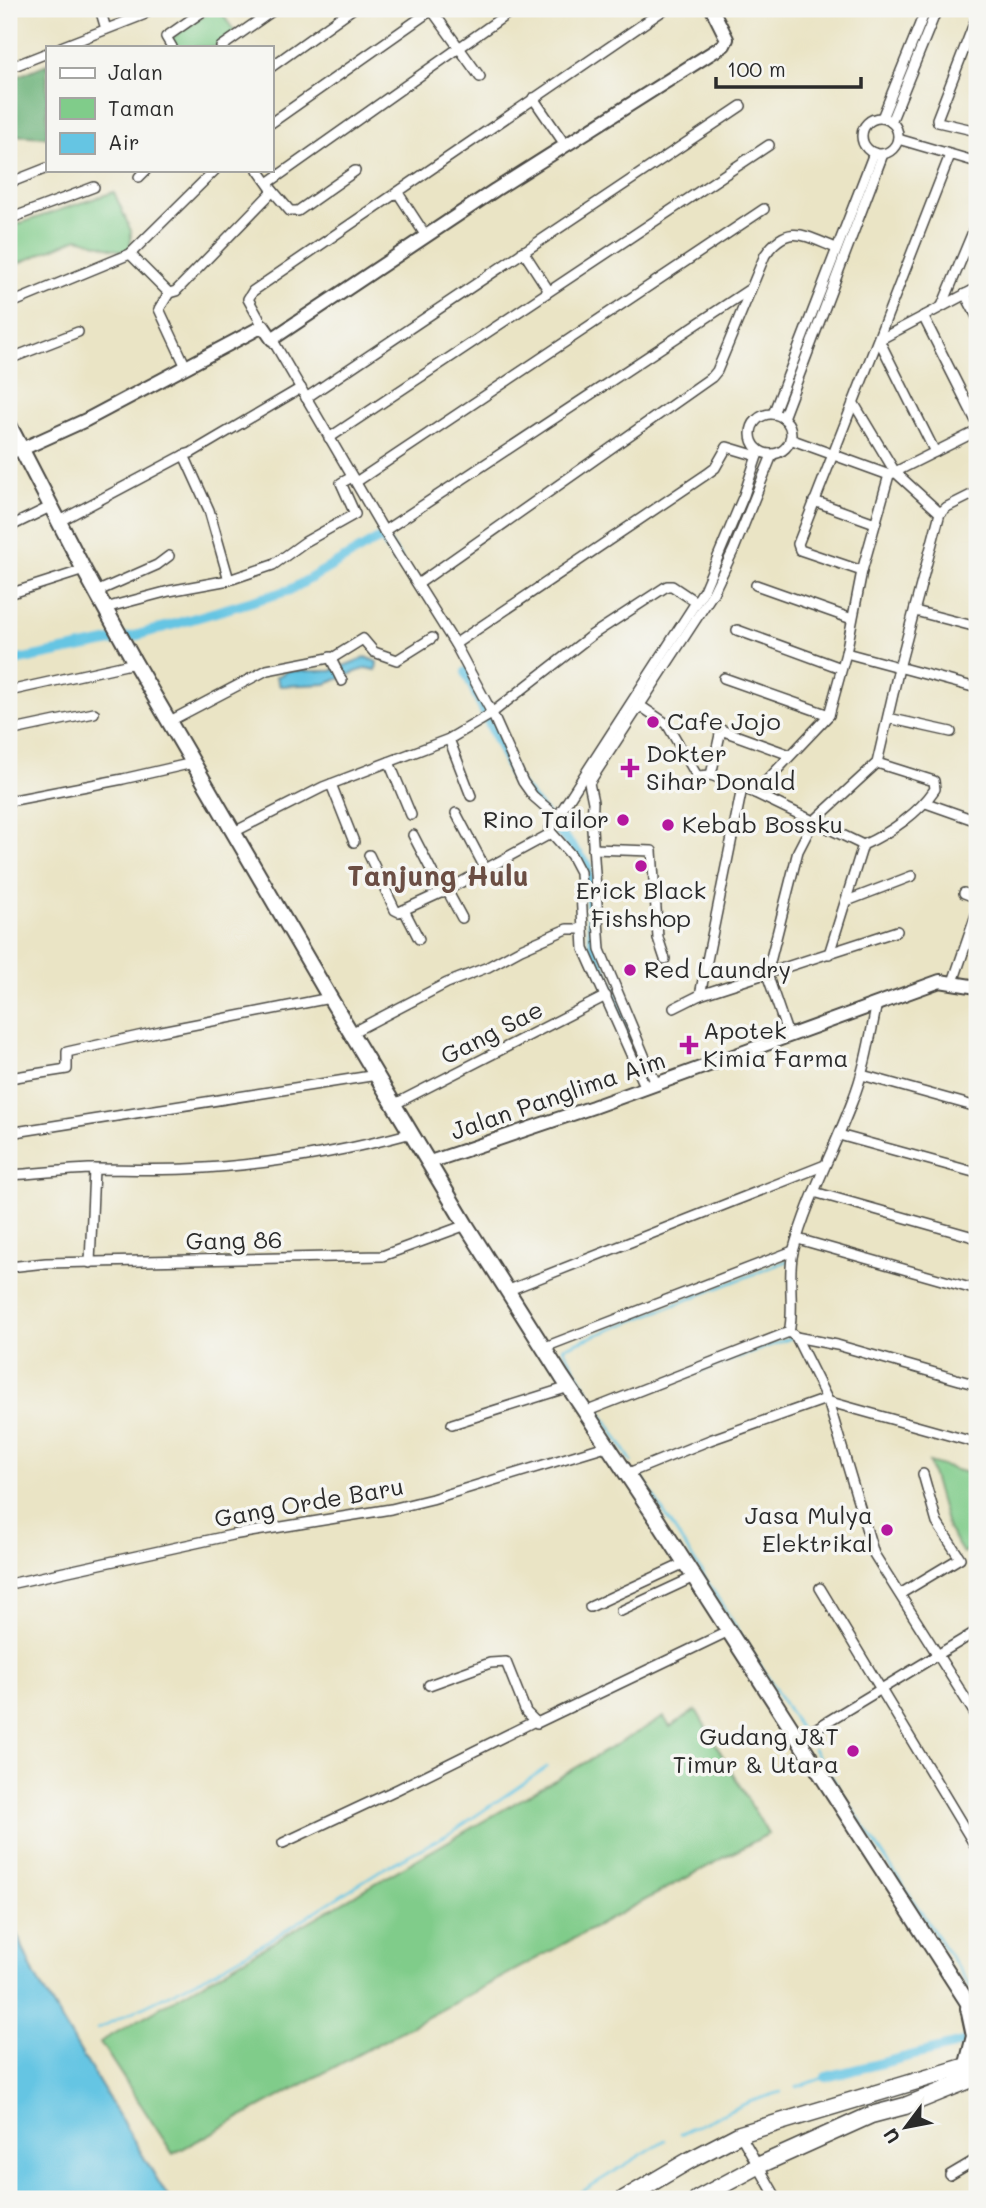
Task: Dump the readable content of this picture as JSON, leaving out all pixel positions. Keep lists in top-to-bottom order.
{
  "streets": {
    "street": [
      "Gang Sae",
      "Jalan Panglima Aim",
      "Gang 86",
      "Gang Orde Baru"
    ]
  },
  "districts": ["Tanjung Hulu"],
  "places": {
    "other": [
      "Cafe Jojo",
      "Rino Tailor",
      "Kebab Bossku",
      "Erick Black Fishshop",
      "Red Laundry",
      "Jasa Mulya Elektrikal",
      "Gudang J&T Timur & Utara"
    ],
    "health": ["Dokter Sihar Donald", "Apotek Kimia Farma"]
  },
  "legend": ["Jalan", "Taman", "Air"],
  "scale_bar": "100 m",
  "north": "bottom left"
}
